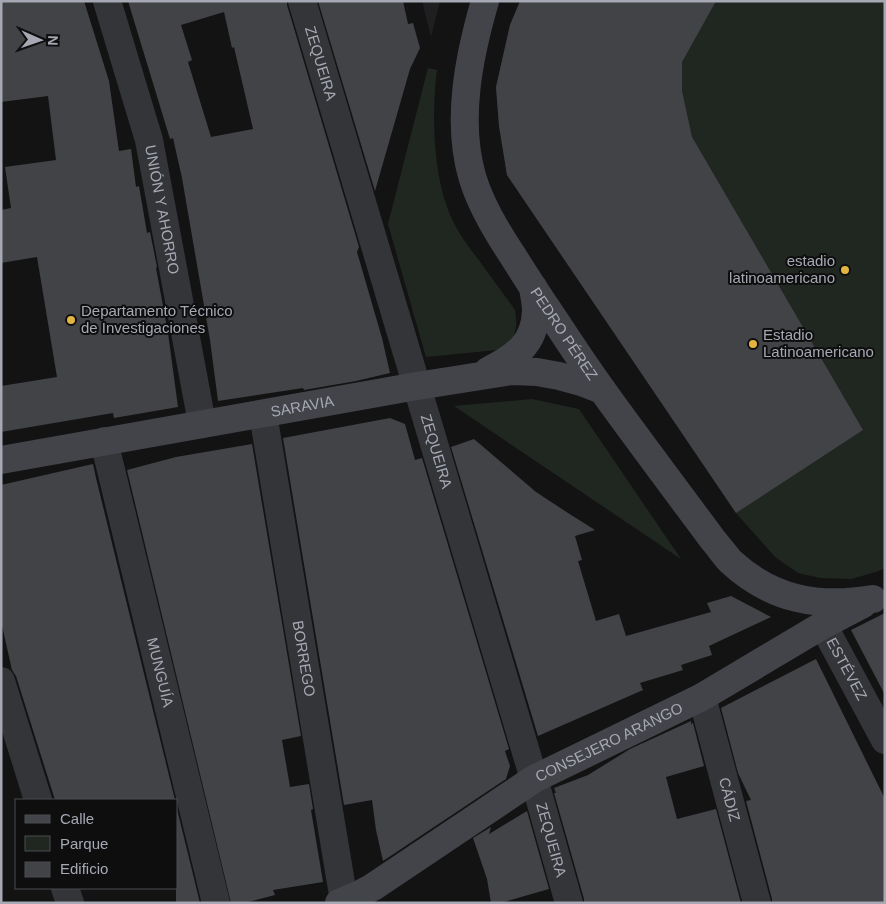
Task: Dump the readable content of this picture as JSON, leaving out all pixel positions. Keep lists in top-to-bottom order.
{
  "streets": {
    "street": [
      "ZEQUEIRA",
      "UNIÓN Y AHORRO",
      "PEDRO PÉREZ",
      "SARAVIA",
      "BORREGO",
      "ESTÉVEZ",
      "MUNGUÍA",
      "CONSEJERO ARANGO",
      "CÁDIZ"
    ]
  },
  "crossings": [
    ["ZEQUEIRA", "SARAVIA"],
    ["ZEQUEIRA", "CONSEJERO ARANGO"],
    ["UNIÓN Y AHORRO", "SARAVIA"],
    ["PEDRO PÉREZ", "SARAVIA"],
    ["PEDRO PÉREZ", "ESTÉVEZ"],
    ["PEDRO PÉREZ", "CONSEJERO ARANGO"],
    ["SARAVIA", "BORREGO"],
    ["SARAVIA", "MUNGUÍA"],
    ["BORREGO", "CONSEJERO ARANGO"],
    ["ESTÉVEZ", "CONSEJERO ARANGO"],
    ["CONSEJERO ARANGO", "CÁDIZ"]
  ],
  "places": ["estadio latinoamericano", "Departamento Técnico de Investigaciones", "Estadio Latinoamericano"],
  "legend": ["Calle", "Parque", "Edificio"],
  "north": "right"
}
